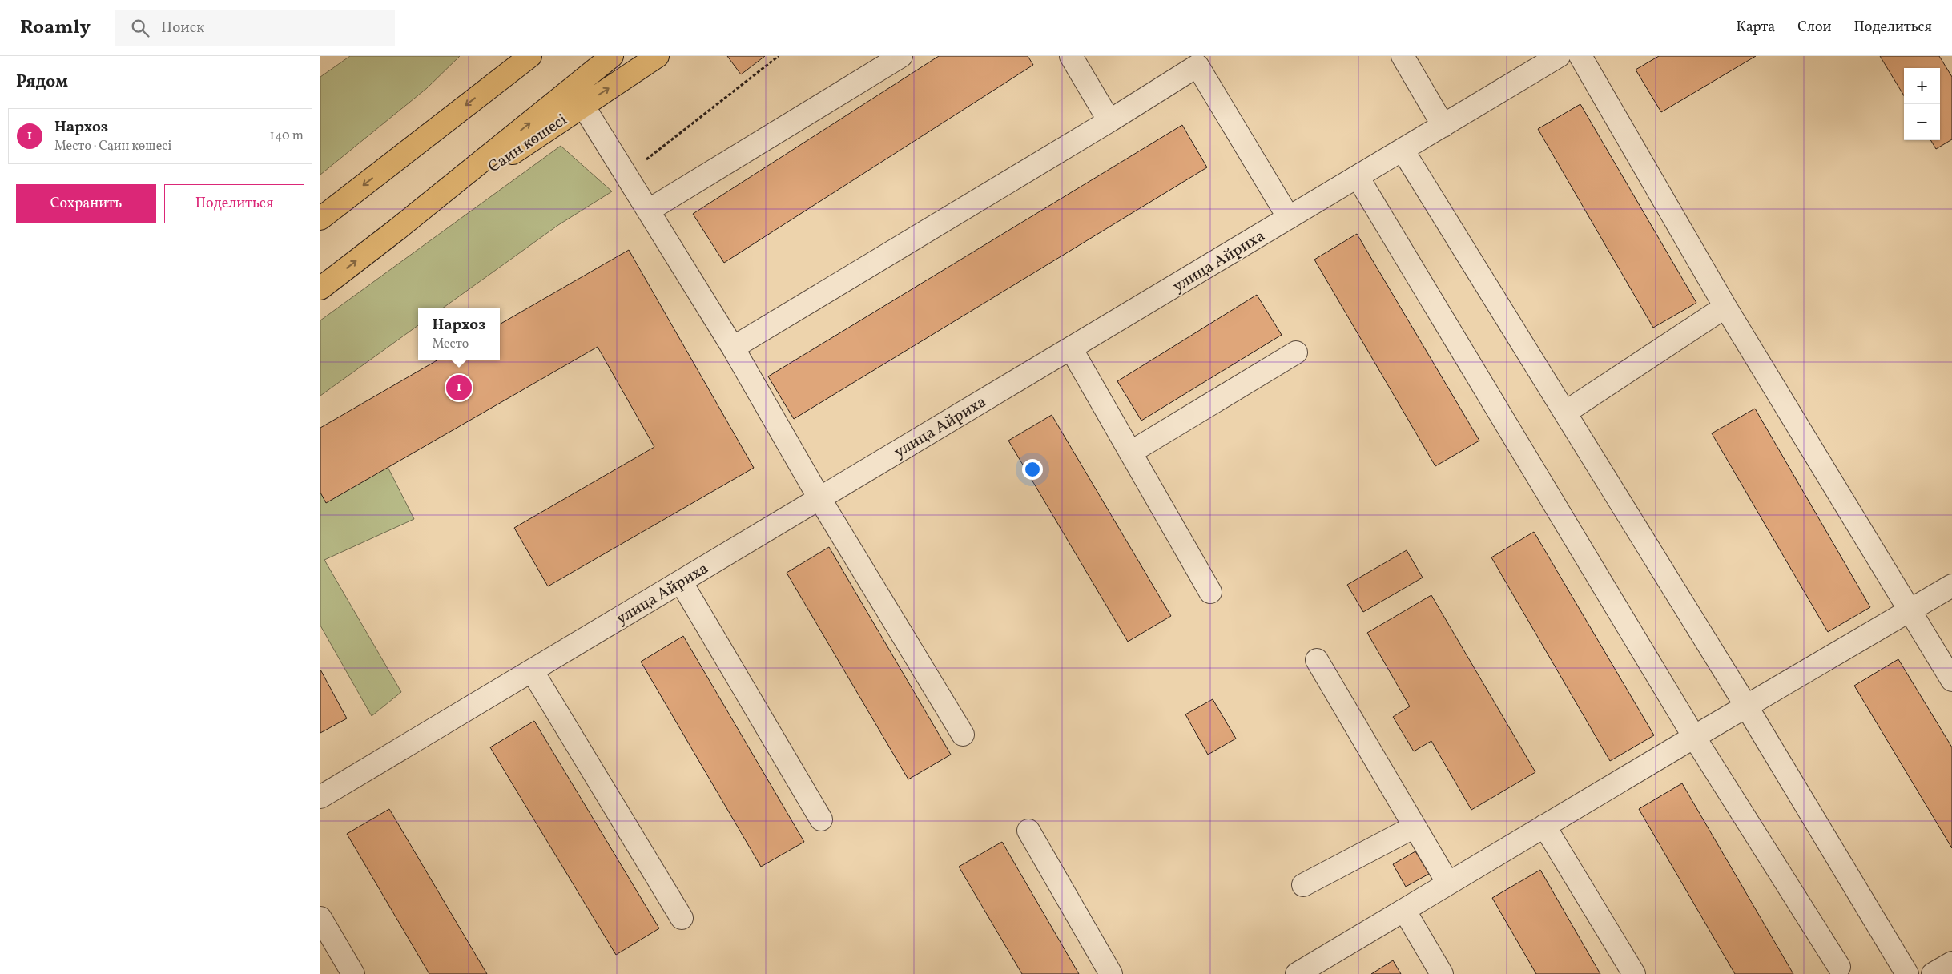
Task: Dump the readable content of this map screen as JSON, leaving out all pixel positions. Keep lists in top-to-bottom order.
{
  "streets": {
    "main road": ["Саин көшесі"],
    "street": ["улица Айриха"]
  },
  "page": {
    "header": "Roamly",
    "search": "Поиск",
    "nav": ["Карта", "Слои", "Поделиться"],
    "heading": "Рядом",
    "map_buttons": ["+", "−"],
    "list": [
      {
        "mark": "1",
        "name": "Нархоз",
        "note": "Место · Саин көшесі",
        "value": "140 m"
      }
    ],
    "buttons": ["Сохранить", "Поделиться"],
    "popup": ["Нархоз", "Место"],
    "pins": "1"
  }
}
